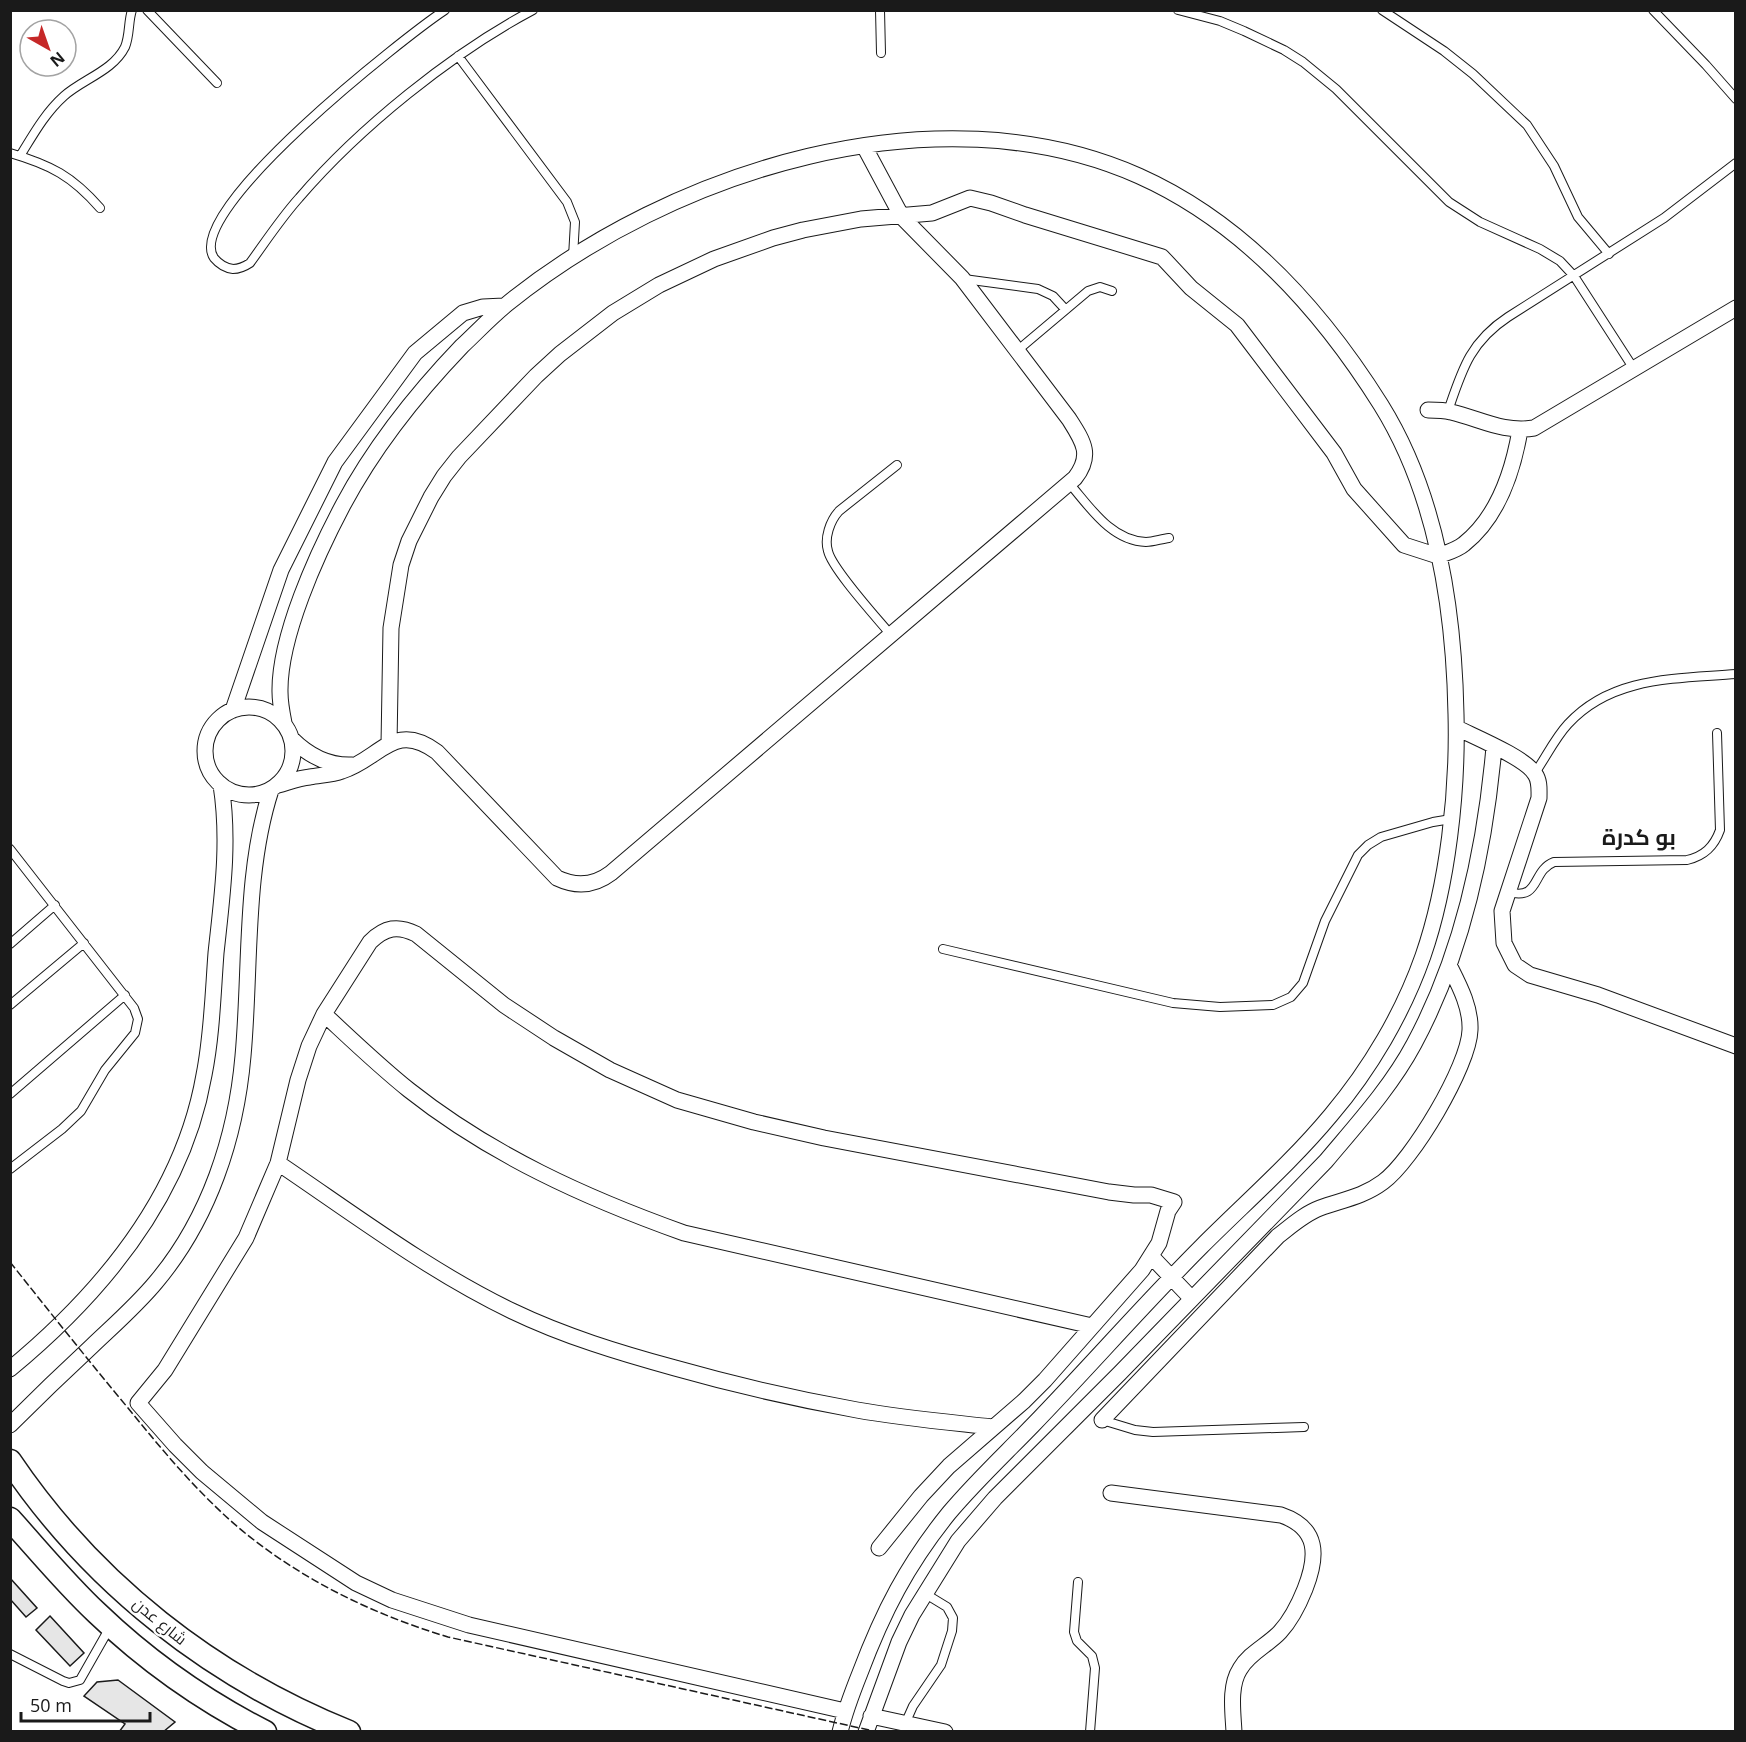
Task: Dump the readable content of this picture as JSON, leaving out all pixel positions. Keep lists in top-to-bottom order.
{
  "streets": {
    "street": ["شارع عدن"]
  },
  "districts": ["بو كدرة"],
  "scale_bar": "50 m",
  "north": "bottom right"
}
